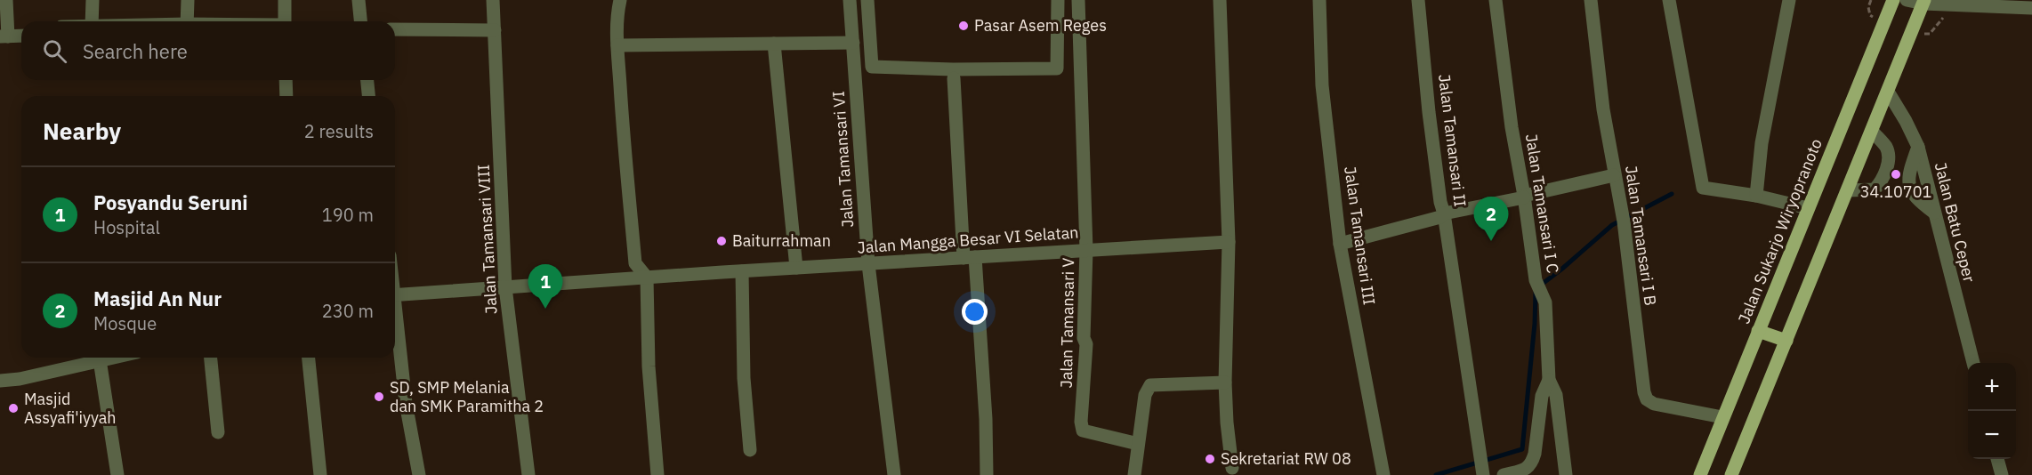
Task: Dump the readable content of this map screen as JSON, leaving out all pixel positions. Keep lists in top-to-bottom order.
{
  "streets": {
    "main road": ["Jalan Sukarjo Wiryopranoto"],
    "street": [
      "Jalan Tamansari II",
      "Jalan Tamansari VI",
      "Jalan Tamansari I C",
      "Jalan Batu Ceper",
      "Jalan Tamansari III",
      "Jalan Tamansari I B",
      "Jalan Tamansari VIII",
      "Jalan Mangga Besar VI Selatan",
      "Jalan Tamansari V"
    ]
  },
  "crossings": [
    ["Jalan Tamansari VI", "Jalan Mangga Besar VI Selatan"],
    ["Jalan Sukarjo Wiryopranoto", "Jalan Tamansari I B"],
    ["Jalan Tamansari VIII", "Jalan Mangga Besar VI Selatan"],
    ["Jalan Mangga Besar VI Selatan", "Jalan Tamansari V"]
  ],
  "places": [
    "Pasar Asem Reges",
    "34.10701",
    "Baiturrahman",
    "SD, SMP Melania dan SMK Paramitha 2",
    "Masjid Assyafi'iyyah",
    "Sekretariat RW 08"
  ],
  "page": {
    "search": "Search here",
    "heading": ["Nearby", "2 results"],
    "list": [
      {
        "mark": "1",
        "name": "Posyandu Seruni",
        "note": "Hospital",
        "value": "190 m"
      },
      {
        "mark": "2",
        "name": "Masjid An Nur",
        "note": "Mosque",
        "value": "230 m"
      }
    ],
    "pins": ["2", "1"],
    "map_buttons": ["+", "−"]
  }
}
